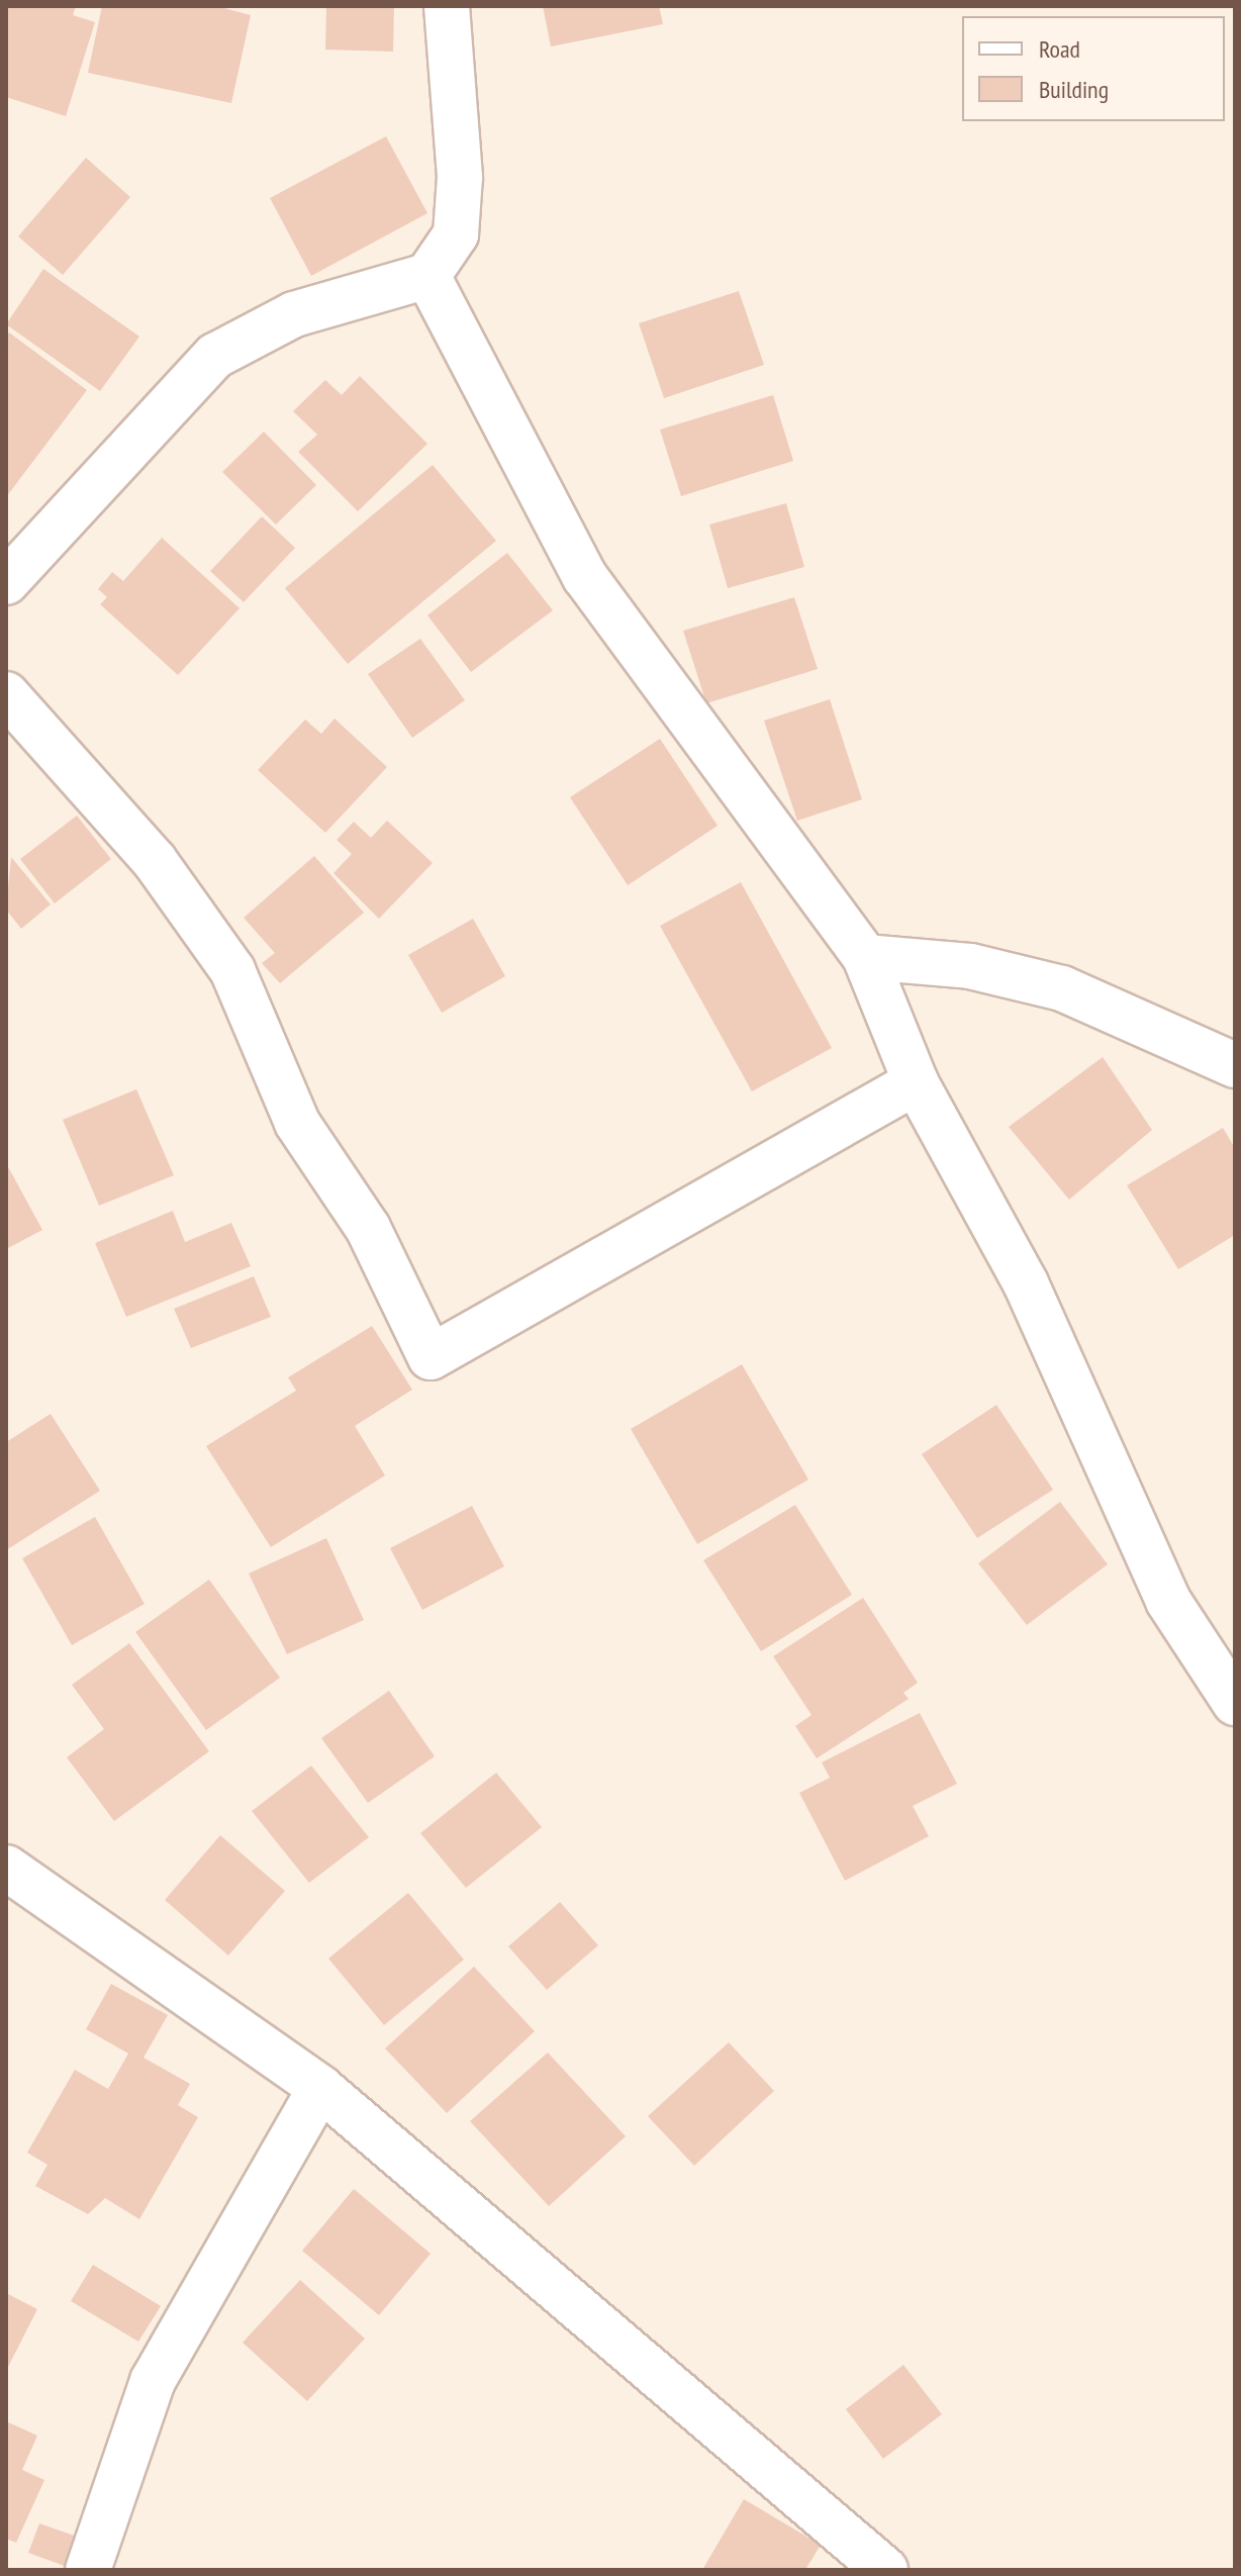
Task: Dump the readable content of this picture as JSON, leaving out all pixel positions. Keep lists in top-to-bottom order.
{
  "legend": ["Road", "Building"]
}
